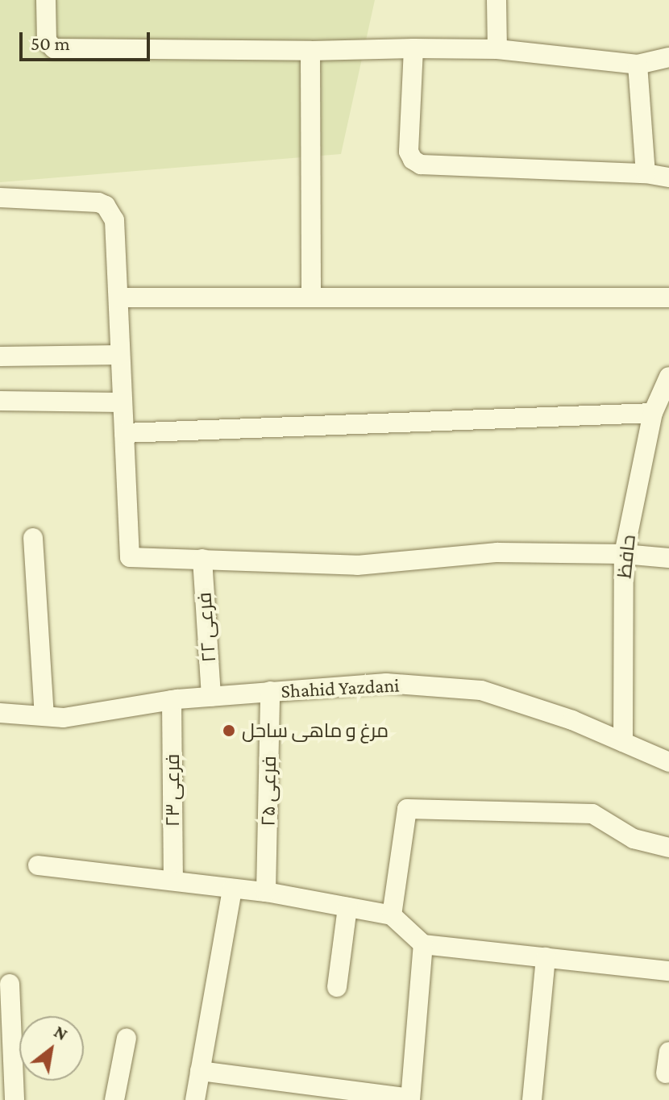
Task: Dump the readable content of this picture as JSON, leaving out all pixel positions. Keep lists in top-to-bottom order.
{
  "streets": {
    "street": [
      "حافظ",
      "فرعی ۲۲",
      "Shahid Yazdani",
      "فرعی ۲۳",
      "فرعی ۲۵"
    ]
  },
  "crossings": [
    ["حافظ", "Shahid Yazdani"],
    ["فرعی ۲۲", "Shahid Yazdani"],
    ["Shahid Yazdani", "فرعی ۲۳"],
    ["Shahid Yazdani", "فرعی ۲۵"]
  ],
  "places": ["مرغ و ماهی ساحل"],
  "scale_bar": "50 m",
  "north": "top right"
}
